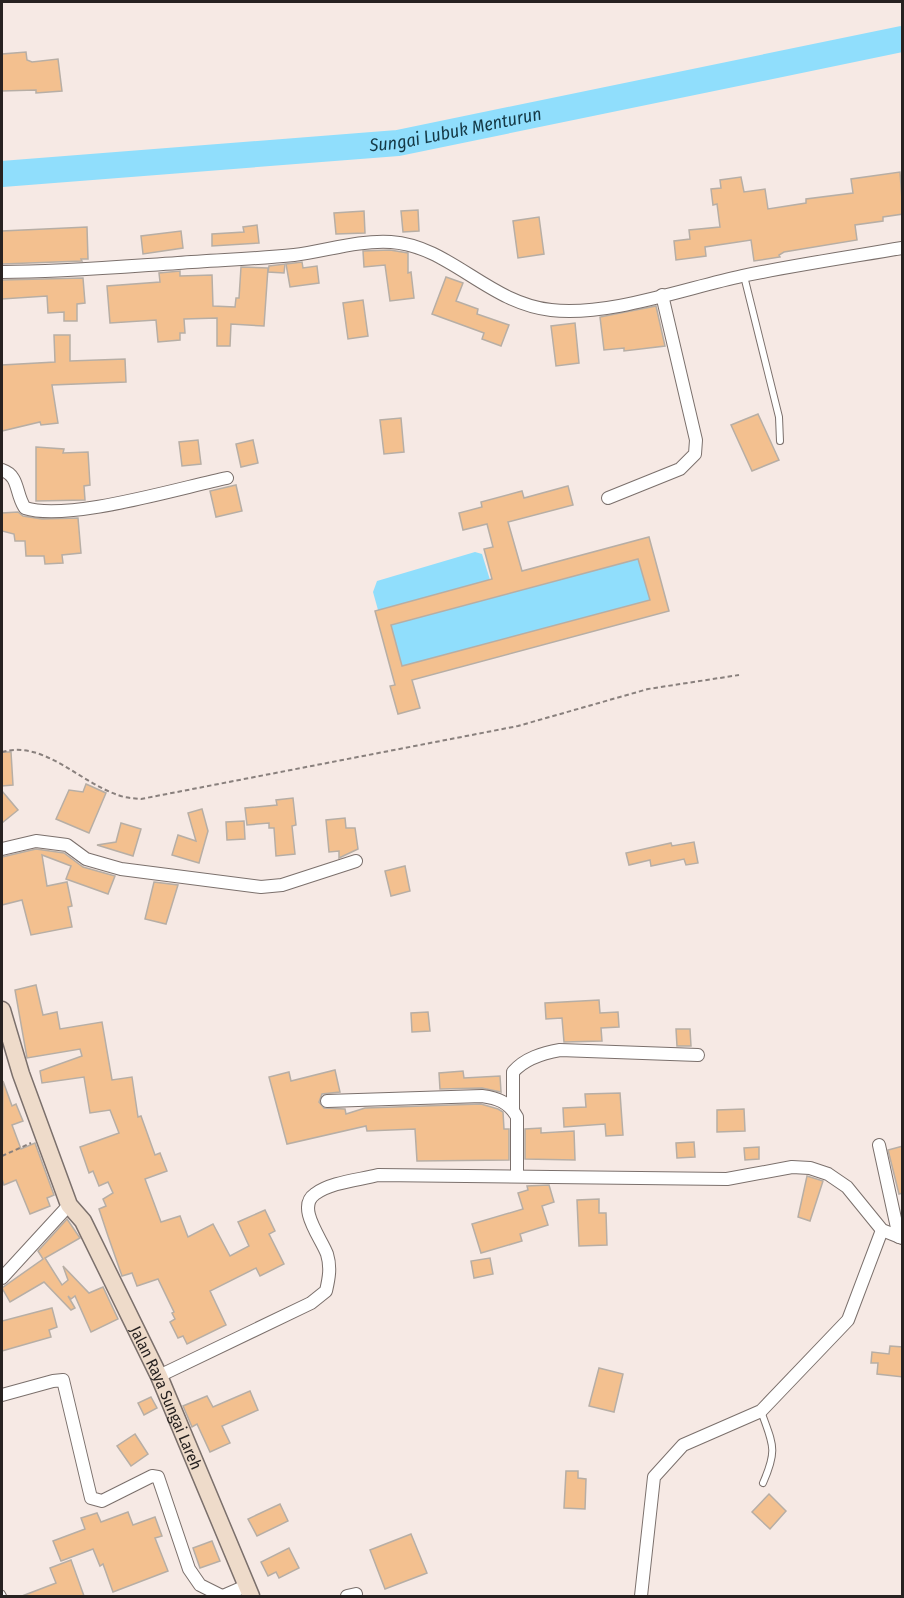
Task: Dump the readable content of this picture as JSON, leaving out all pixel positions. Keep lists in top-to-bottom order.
{
  "streets": {
    "street": ["Jalan Raya Sungai Lareh"]
  },
  "water": ["Sungai Lubuk Menturun"]
}
